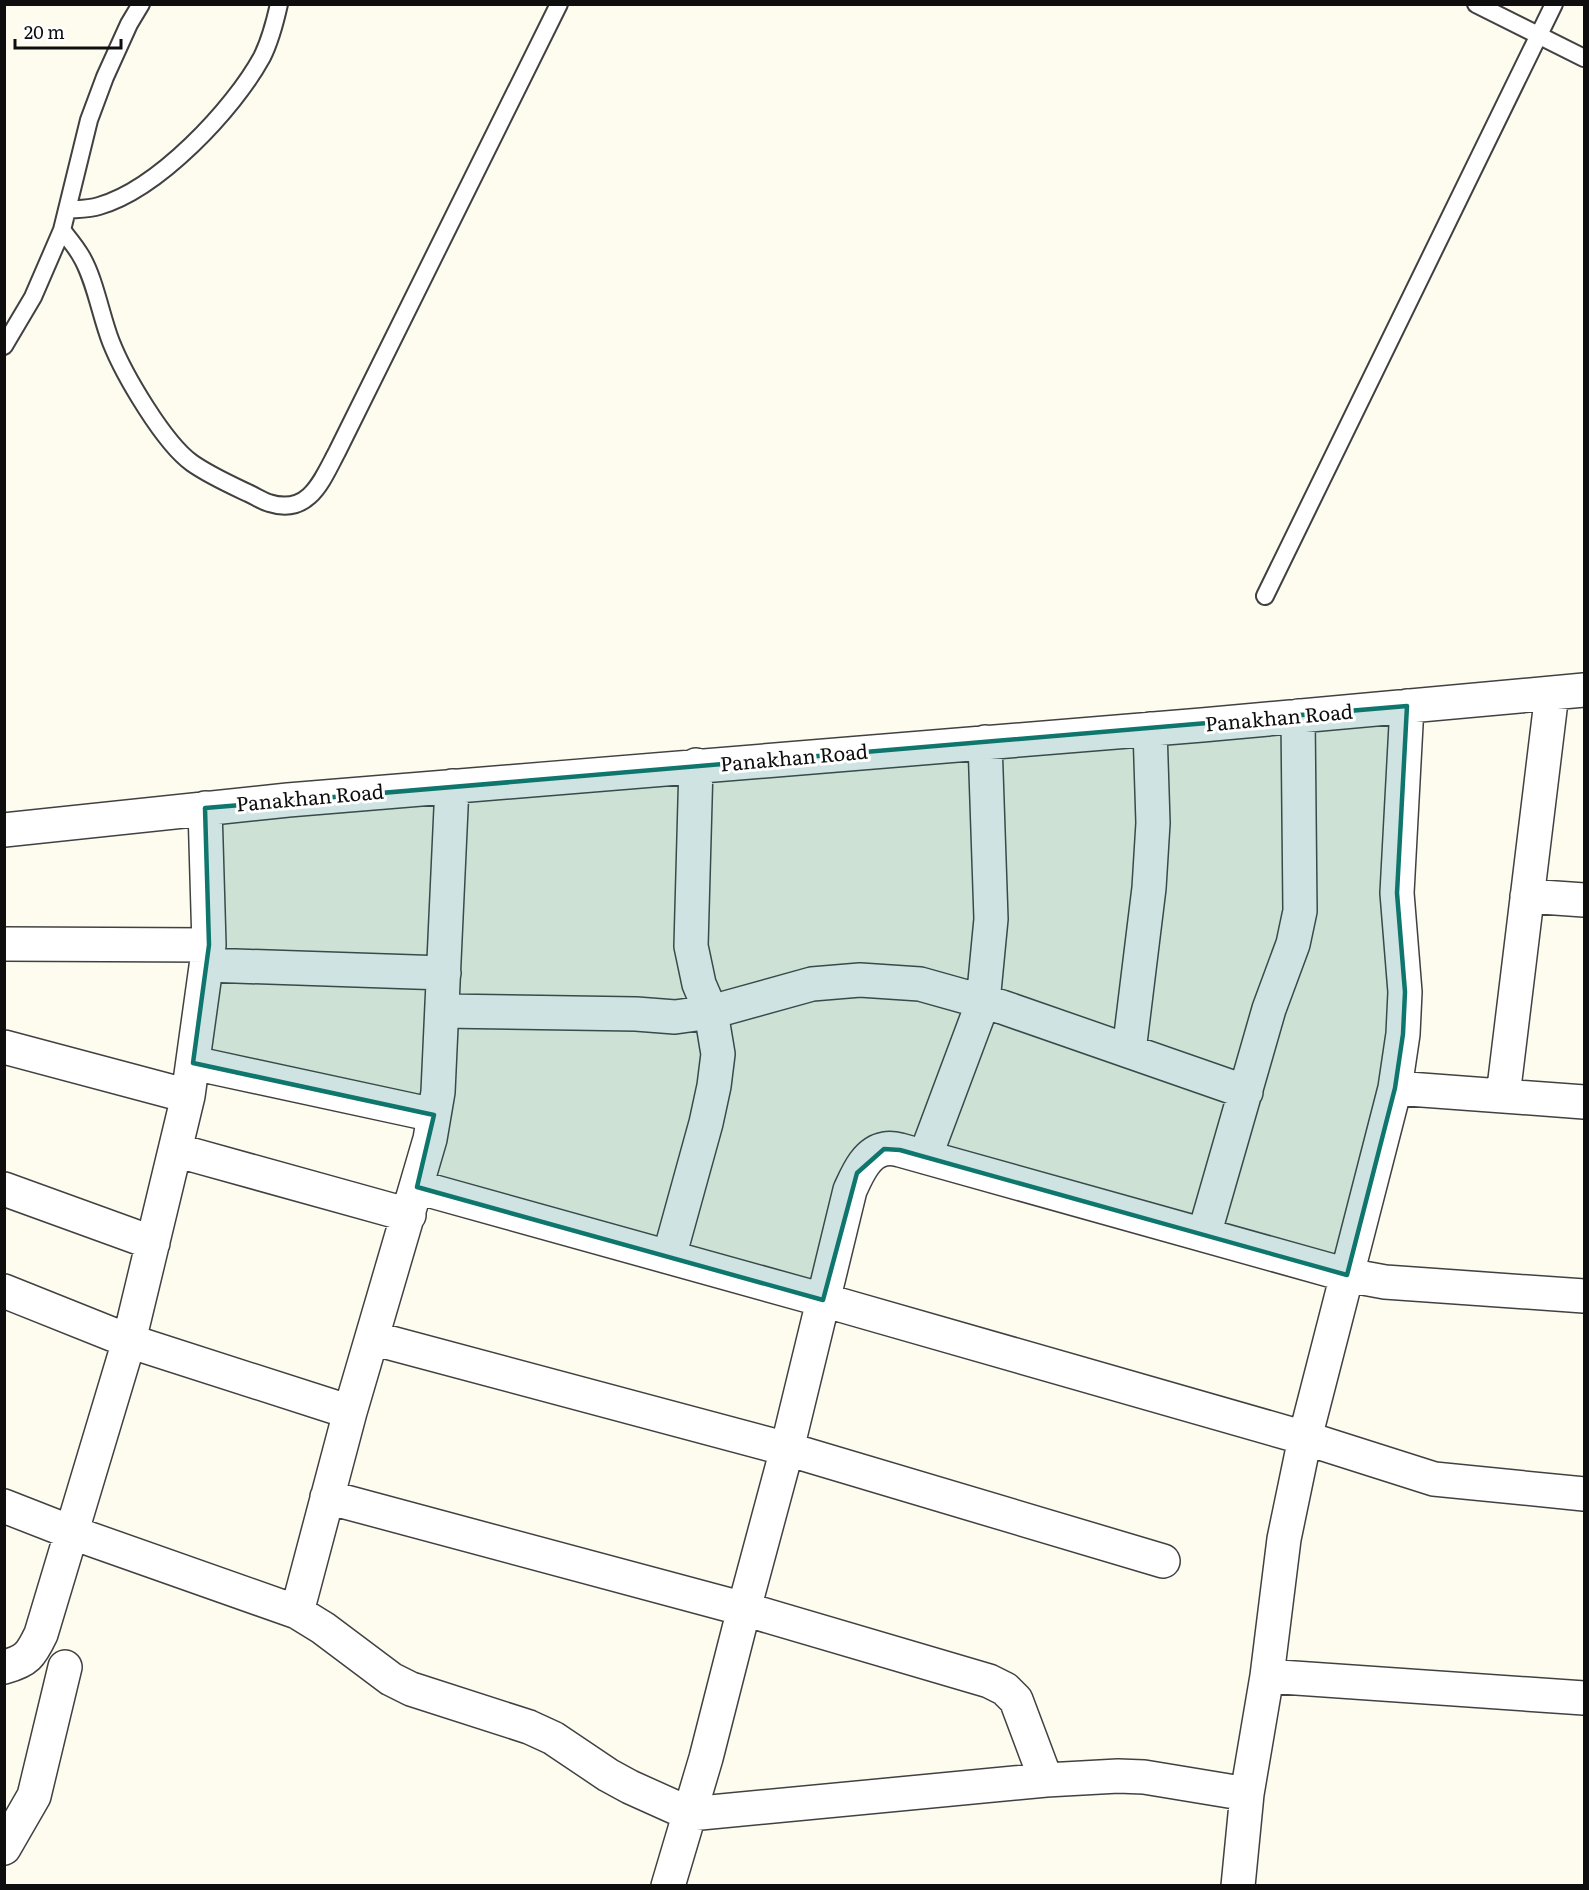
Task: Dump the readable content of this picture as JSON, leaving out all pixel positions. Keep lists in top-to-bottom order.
{
  "streets": {
    "street": ["Panakhan Road"]
  },
  "scale_bar": "20 m"
}
